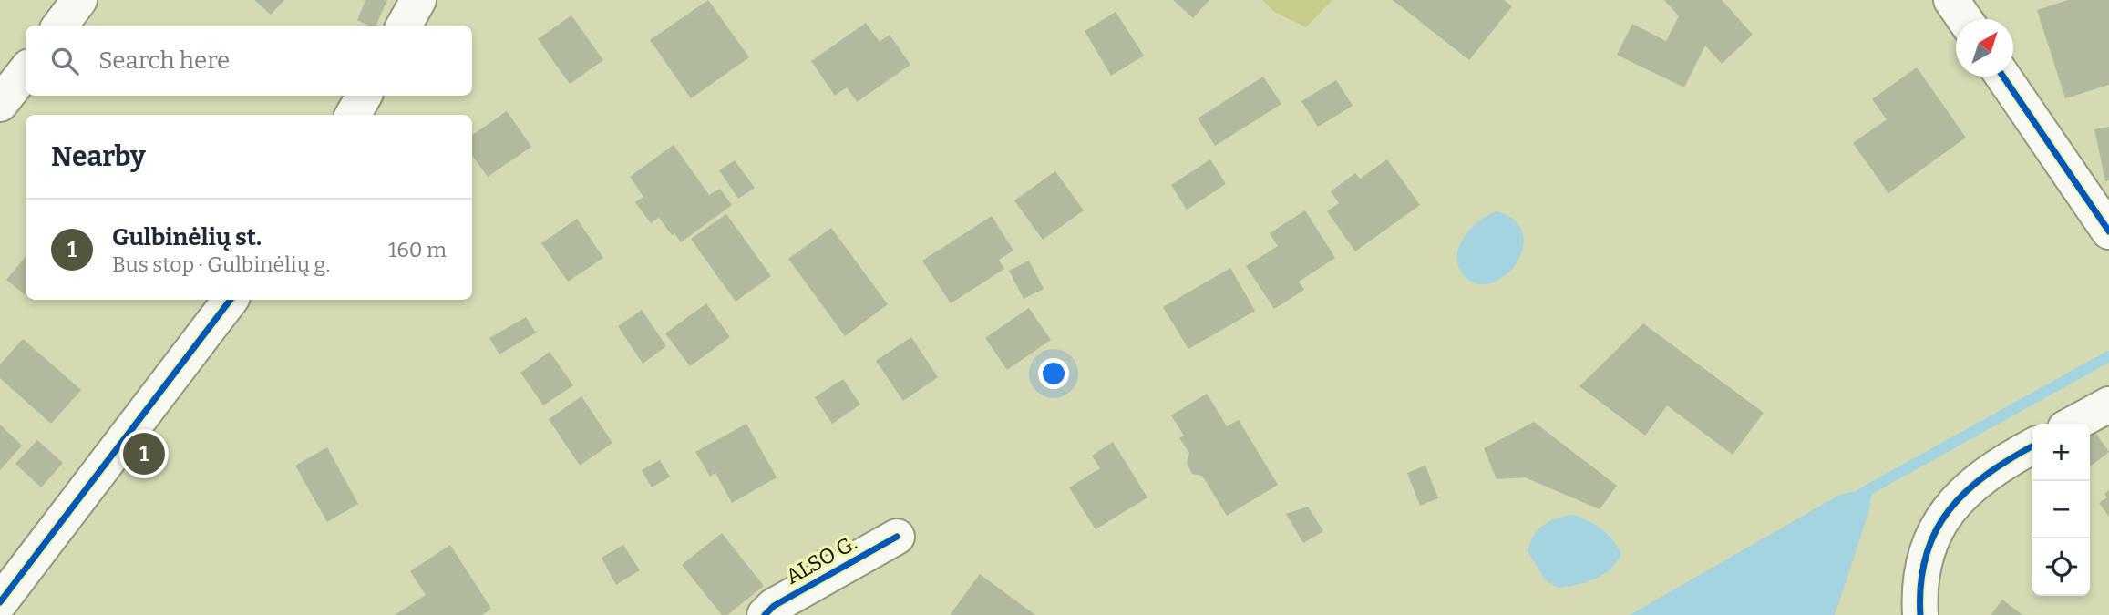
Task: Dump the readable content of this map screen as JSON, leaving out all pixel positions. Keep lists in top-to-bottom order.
{
  "streets": {
    "street": ["ALSO G."]
  },
  "north": "top right",
  "page": {
    "search": "Search here",
    "heading": "Nearby",
    "list": [
      {
        "mark": "1",
        "name": "Gulbinėlių st.",
        "note": "Bus stop · Gulbinėlių g.",
        "value": "160 m"
      }
    ],
    "map_buttons": ["+", "−"],
    "pins": "1"
  }
}
